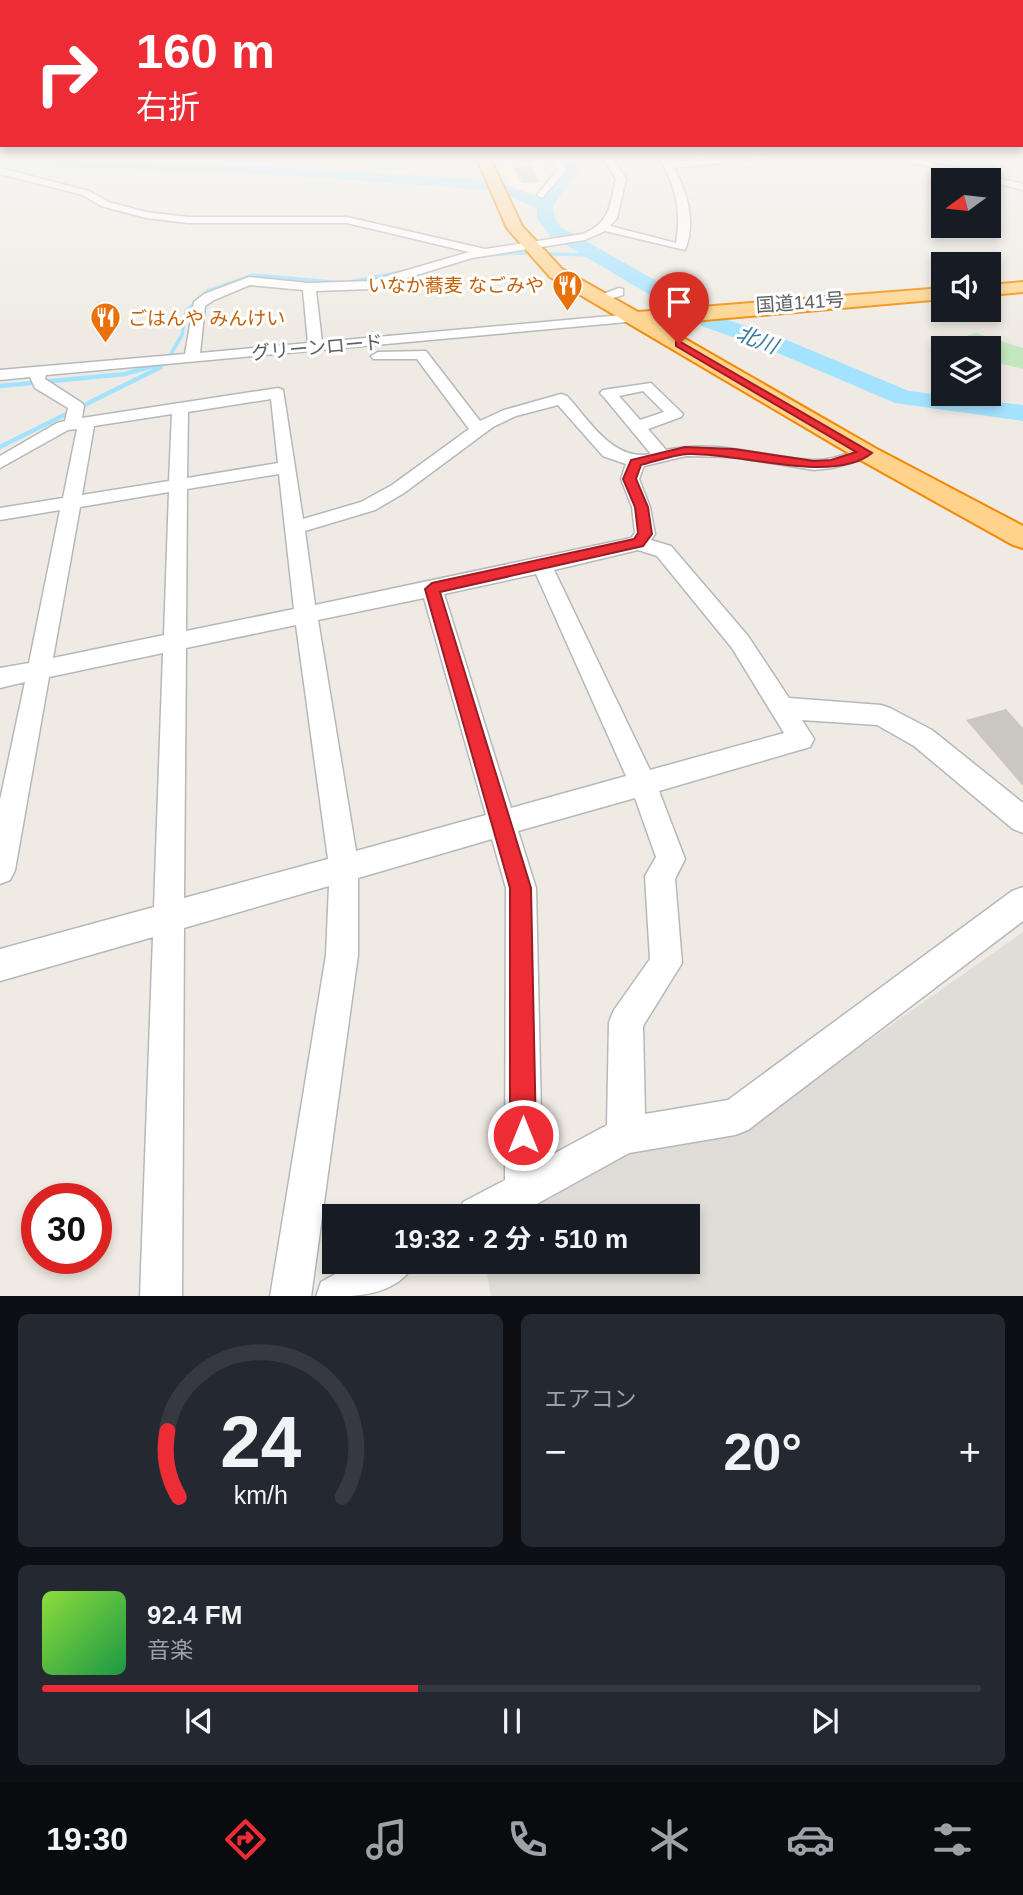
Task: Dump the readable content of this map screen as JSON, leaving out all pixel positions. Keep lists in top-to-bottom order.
{
  "streets": {
    "highway": ["国道141号"],
    "street": ["グリーンロード"]
  },
  "crossings": [
    ["国道141号", "グリーンロード"]
  ],
  "water": ["北川"],
  "places": {
    "restaurant": ["いなか蕎麦 なごみや", "ごはんや みんけい"]
  },
  "north": "left",
  "page": {
    "turn": ["160 m", "右折"],
    "limit": "30",
    "trip": "19:32 · 2 分 · 510 m",
    "tile": "エアコン",
    "heat": ["−", "20°", "+"],
    "song": ["92.4 FM", "音楽"],
    "tabs": "19:30",
    "gauge": ["24", "km/h"]
  }
}
